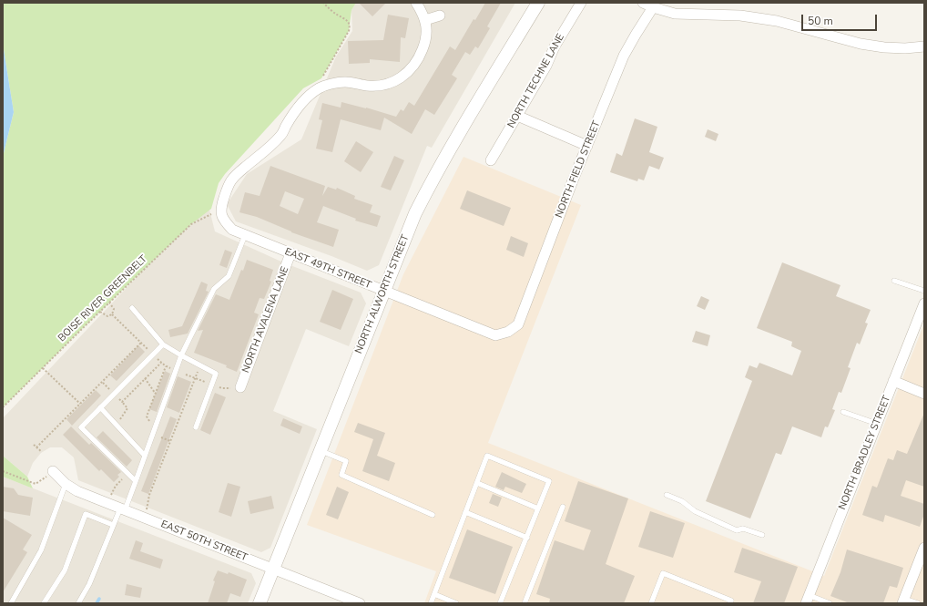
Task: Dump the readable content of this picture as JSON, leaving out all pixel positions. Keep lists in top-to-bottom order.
{
  "streets": {
    "street": [
      "NORTH TECHNE LANE",
      "NORTH FIELD STREET",
      "EAST 49TH STREET",
      "NORTH ALWORTH STREET",
      "NORTH AVALENA LANE",
      "NORTH BRADLEY STREET",
      "EAST 50TH STREET"
    ],
    "path": ["BOISE RIVER GREENBELT"]
  },
  "crossings": [
    ["NORTH FIELD STREET", "EAST 49TH STREET"],
    ["EAST 49TH STREET", "NORTH ALWORTH STREET"],
    ["EAST 49TH STREET", "BOISE RIVER GREENBELT"],
    ["EAST 49TH STREET", "NORTH AVALENA LANE"],
    ["NORTH ALWORTH STREET", "EAST 50TH STREET"]
  ],
  "scale_bar": "50 m"
}
